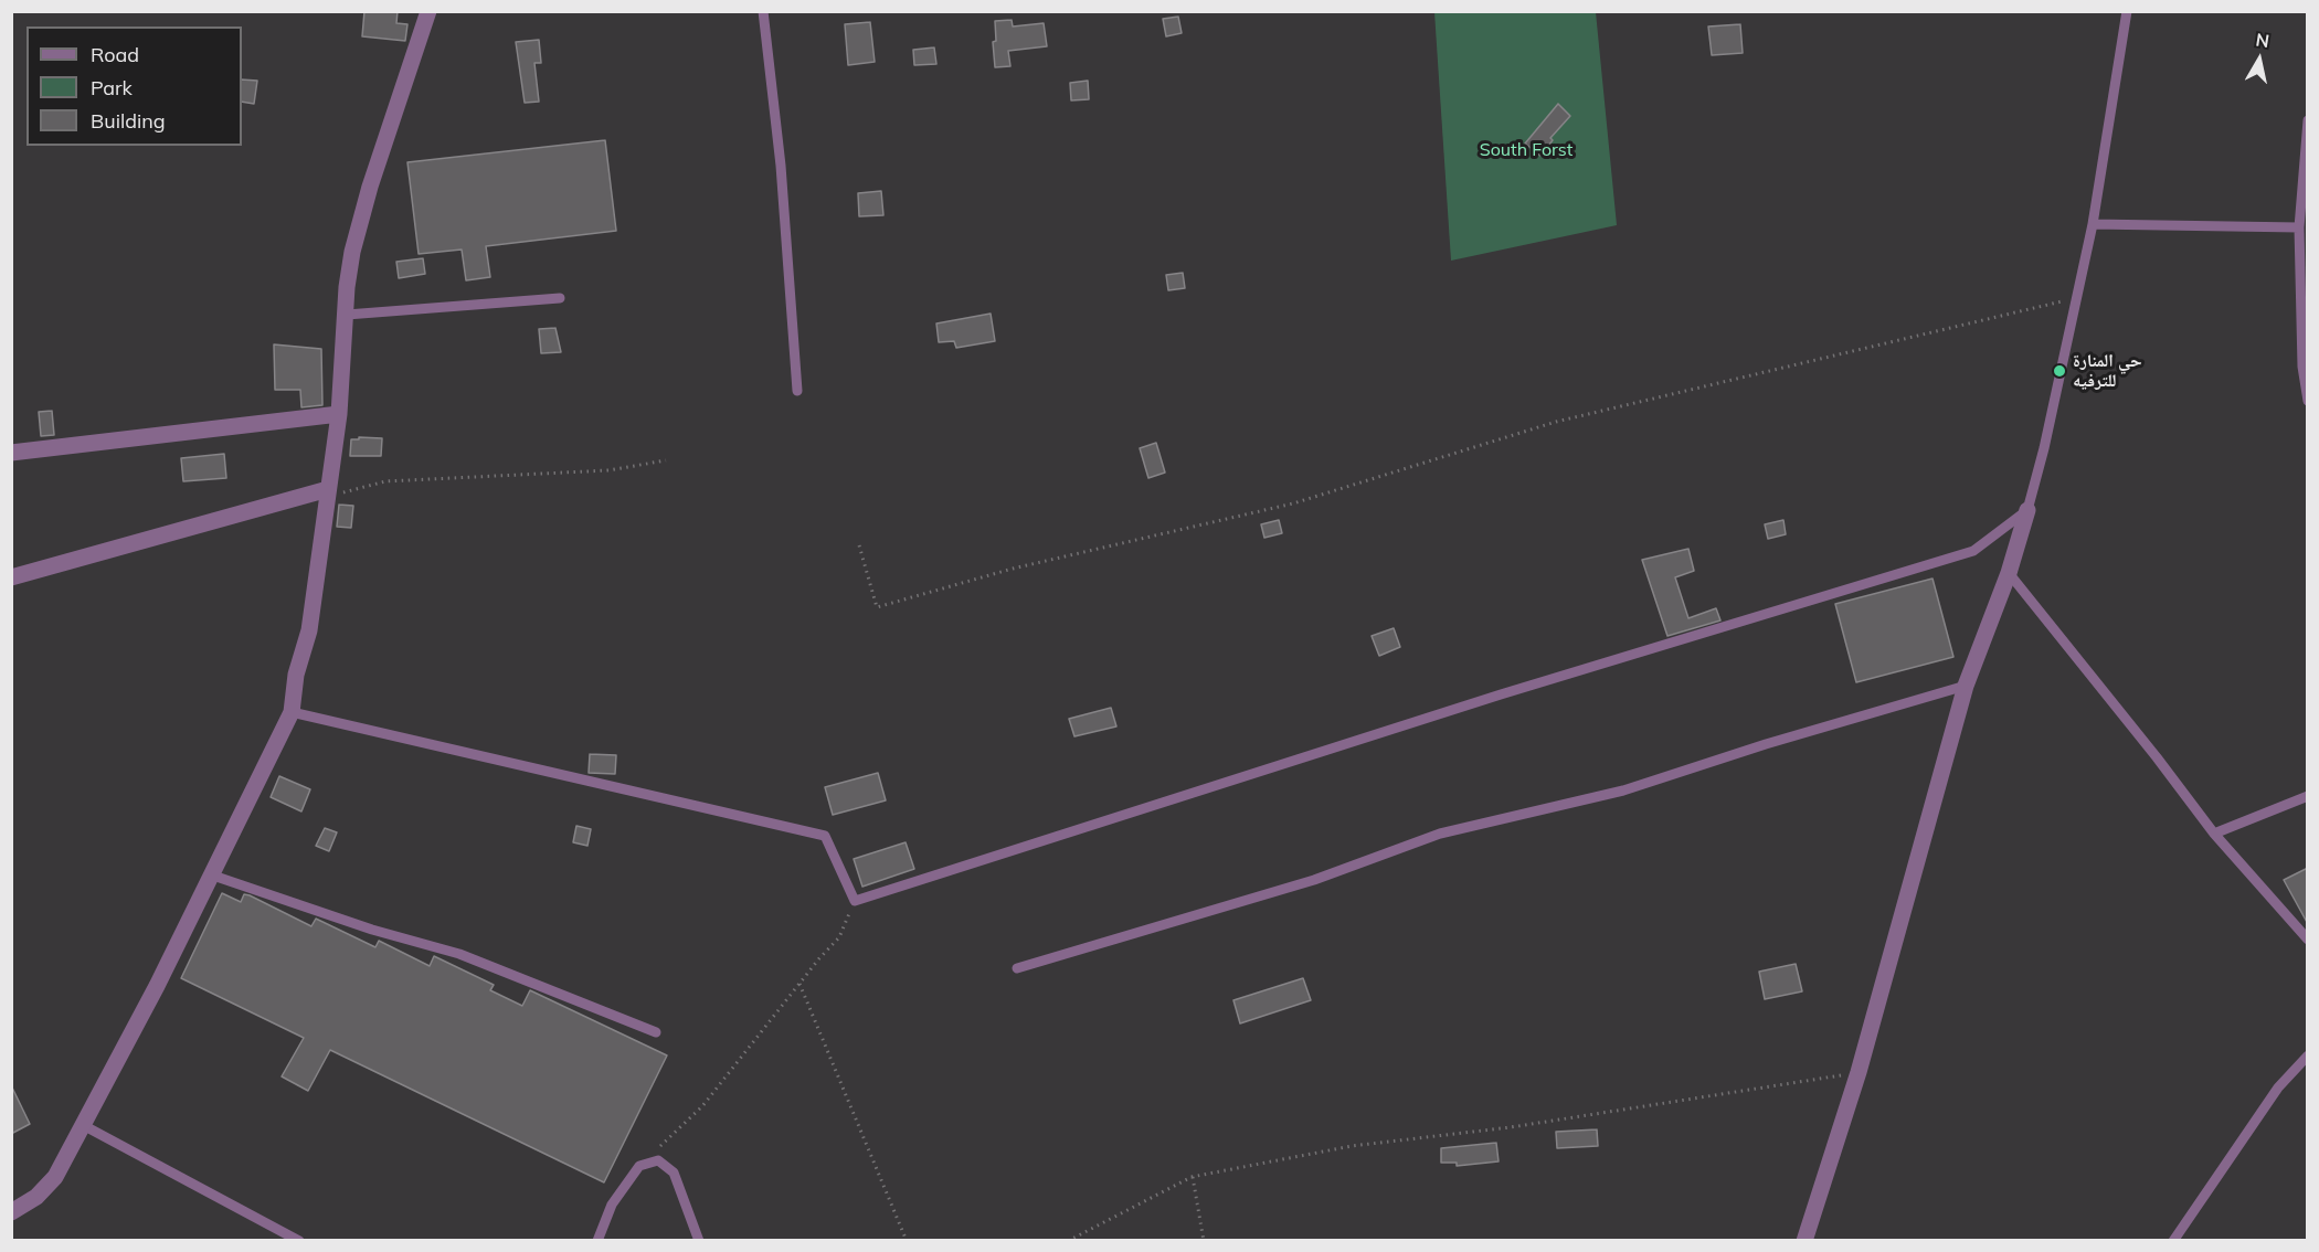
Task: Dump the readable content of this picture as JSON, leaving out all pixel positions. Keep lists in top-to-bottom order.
{
  "parks": ["South Forst"],
  "places": ["حي المنارة للترفيه"],
  "legend": ["Road", "Park", "Building"],
  "north": "top"
}
